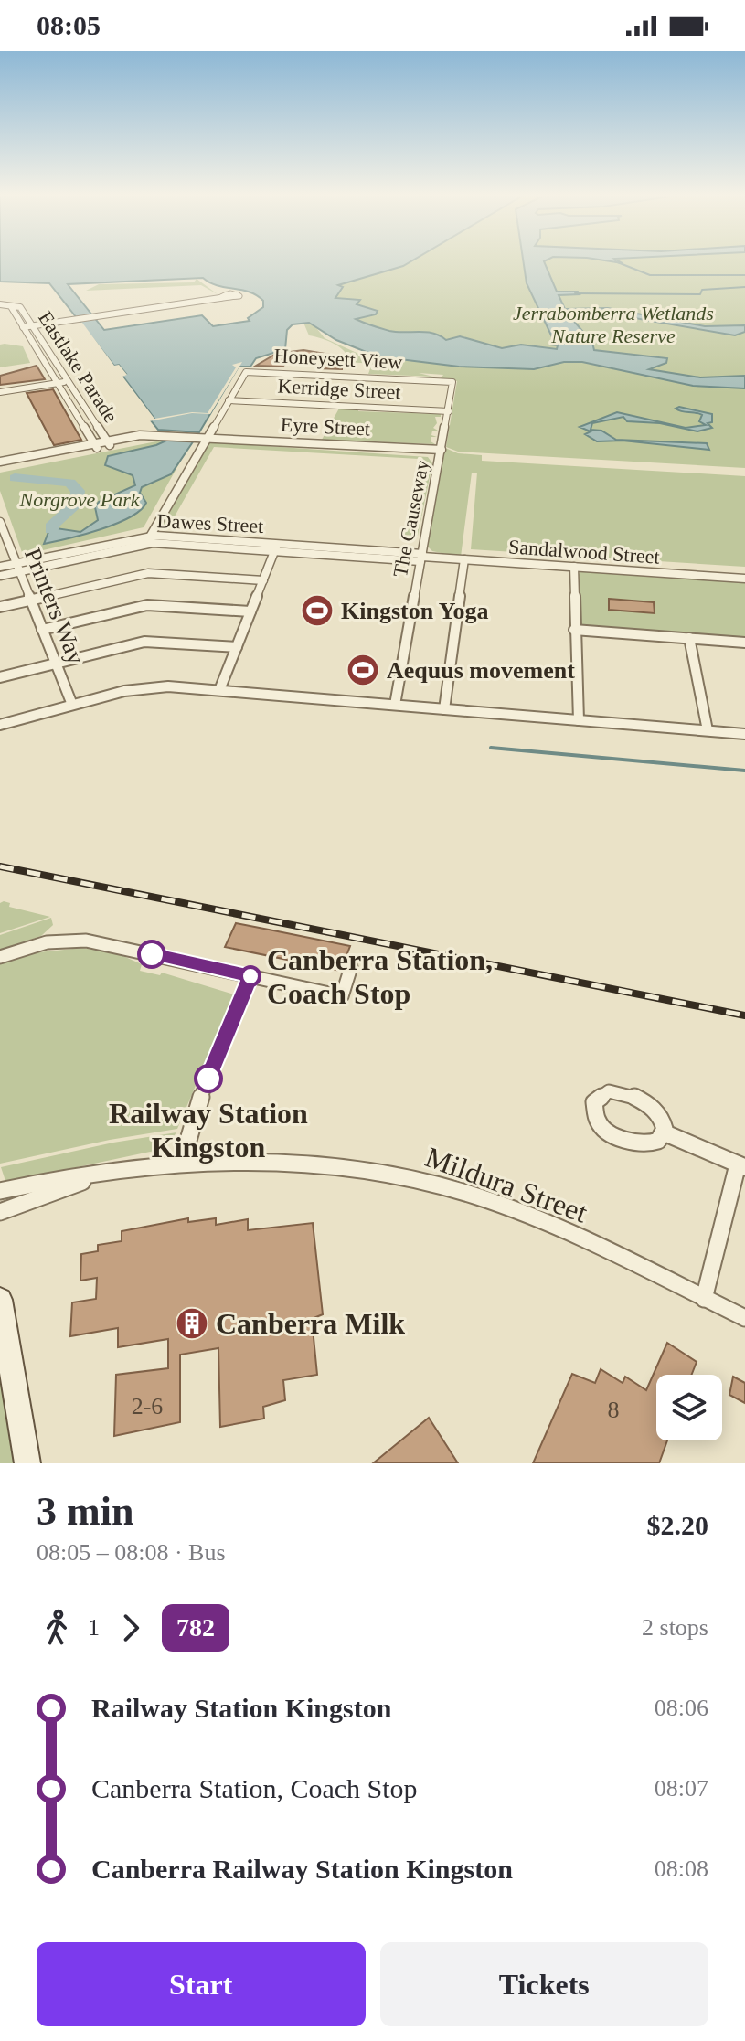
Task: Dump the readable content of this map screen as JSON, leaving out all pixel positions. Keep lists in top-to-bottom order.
{
  "streets": {
    "street": [
      "Honeysett View",
      "Eastlake Parade",
      "Kerridge Street",
      "Eyre Street",
      "The Causeway",
      "Dawes Street",
      "Sandalwood Street",
      "Printers Way",
      "Mildura Street"
    ]
  },
  "crossings": [
    ["Honeysett View", "Kerridge Street"],
    ["Honeysett View", "Eyre Street"],
    ["Honeysett View", "The Causeway"],
    ["Honeysett View", "Dawes Street"],
    ["Eastlake Parade", "Eyre Street"],
    ["Kerridge Street", "The Causeway"],
    ["Eyre Street", "The Causeway"],
    ["The Causeway", "Dawes Street"],
    ["The Causeway", "Sandalwood Street"],
    ["Dawes Street", "Sandalwood Street"],
    ["Dawes Street", "Printers Way"]
  ],
  "parks": ["Jerrabomberra Wetlands Nature Reserve", "Norgrove Park"],
  "places": {
    "sports": ["Kingston Yoga", "Aequus movement"],
    "other": ["Canberra Station, Coach Stop", "Railway Station Kingston"],
    "building": ["Canberra Milk"]
  },
  "lines": ["bus line 782"],
  "house_numbers": ["2-6", "8"],
  "page": {
    "status": "08:05",
    "heading": ["3 min", "08:05 – 08:08 · Bus", "$2.20"],
    "legs": ["1", "782", "2 stops"],
    "list": [
      {
        "name": "Railway Station Kingston",
        "value": "08:06"
      },
      {
        "name": "Canberra Station, Coach Stop",
        "value": "08:07"
      },
      {
        "name": "Canberra Railway Station Kingston",
        "value": "08:08"
      }
    ],
    "buttons": ["Start", "Tickets"]
  }
}
